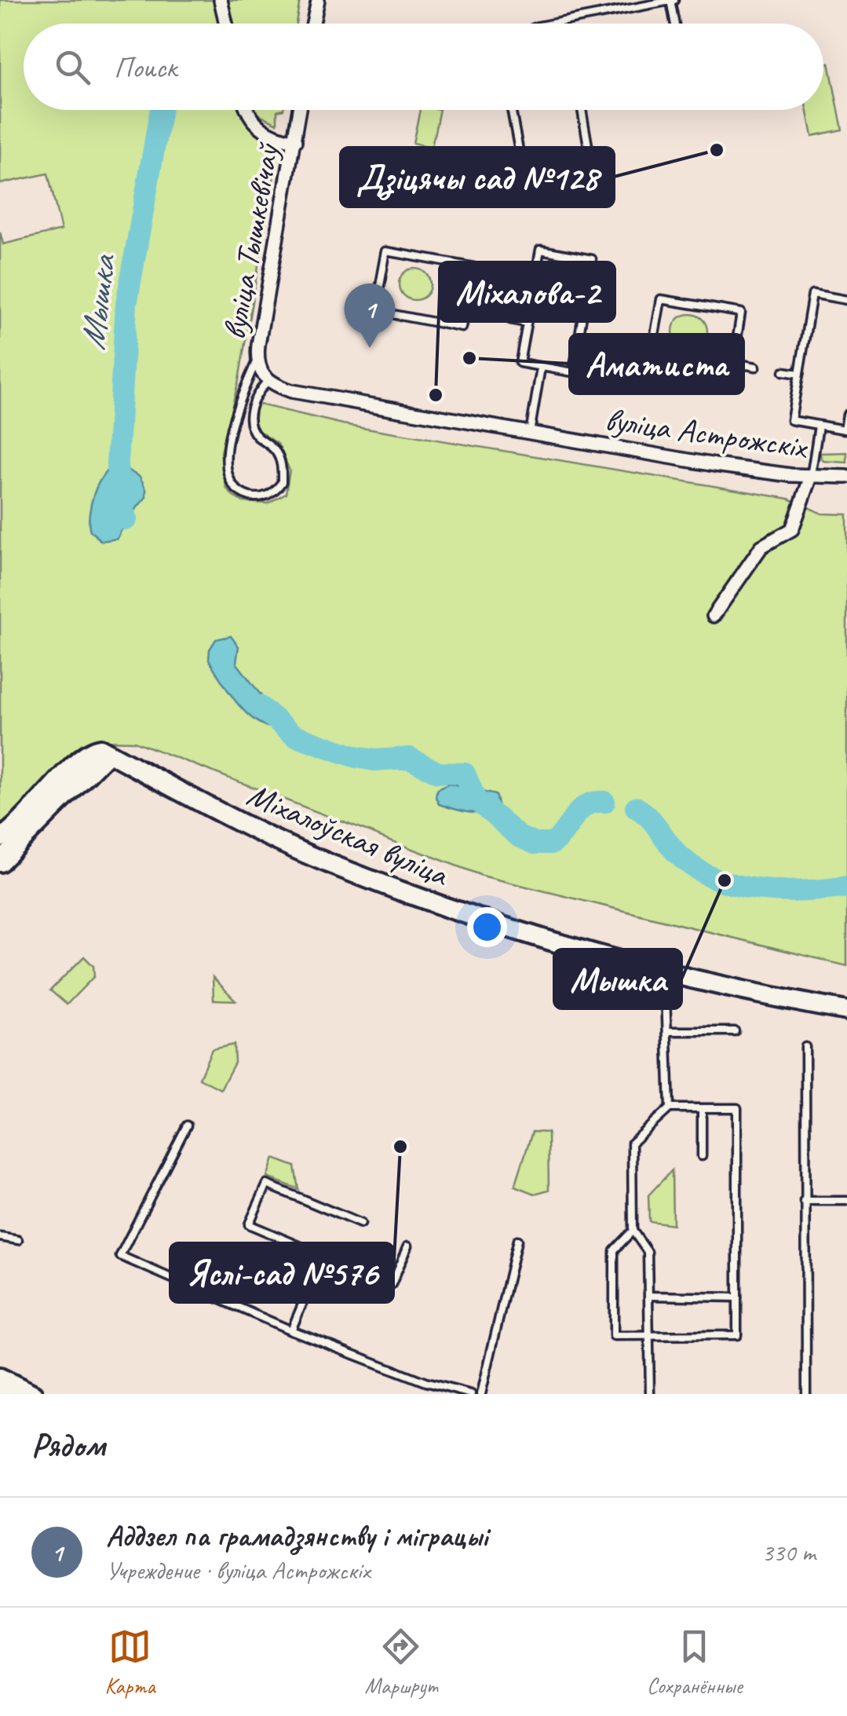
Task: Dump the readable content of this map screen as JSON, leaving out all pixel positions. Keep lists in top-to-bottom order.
{
  "streets": {
    "street": ["вуліца Тышкевічаў", "вуліца Астрожскіх", "Міхалоўская вуліца"]
  },
  "crossings": [
    ["вуліца Тышкевічаў", "вуліца Астрожскіх"]
  ],
  "water": ["Мышка"],
  "places": [
    "Дзіцячы сад №128",
    "Аматиста",
    "Міхалова-2",
    "Мышка",
    "Яслі-сад №576"
  ],
  "page": {
    "search": "Поиск",
    "pins": "1",
    "heading": "Рядом",
    "list": [
      {
        "mark": "1",
        "name": "Аддзел па грамадзянству і міграцыі",
        "note": "Учреждение · вуліца Астрожскіх",
        "value": "330 m"
      }
    ],
    "nav": ["Карта", "Маршрут", "Сохранённые"]
  }
}
